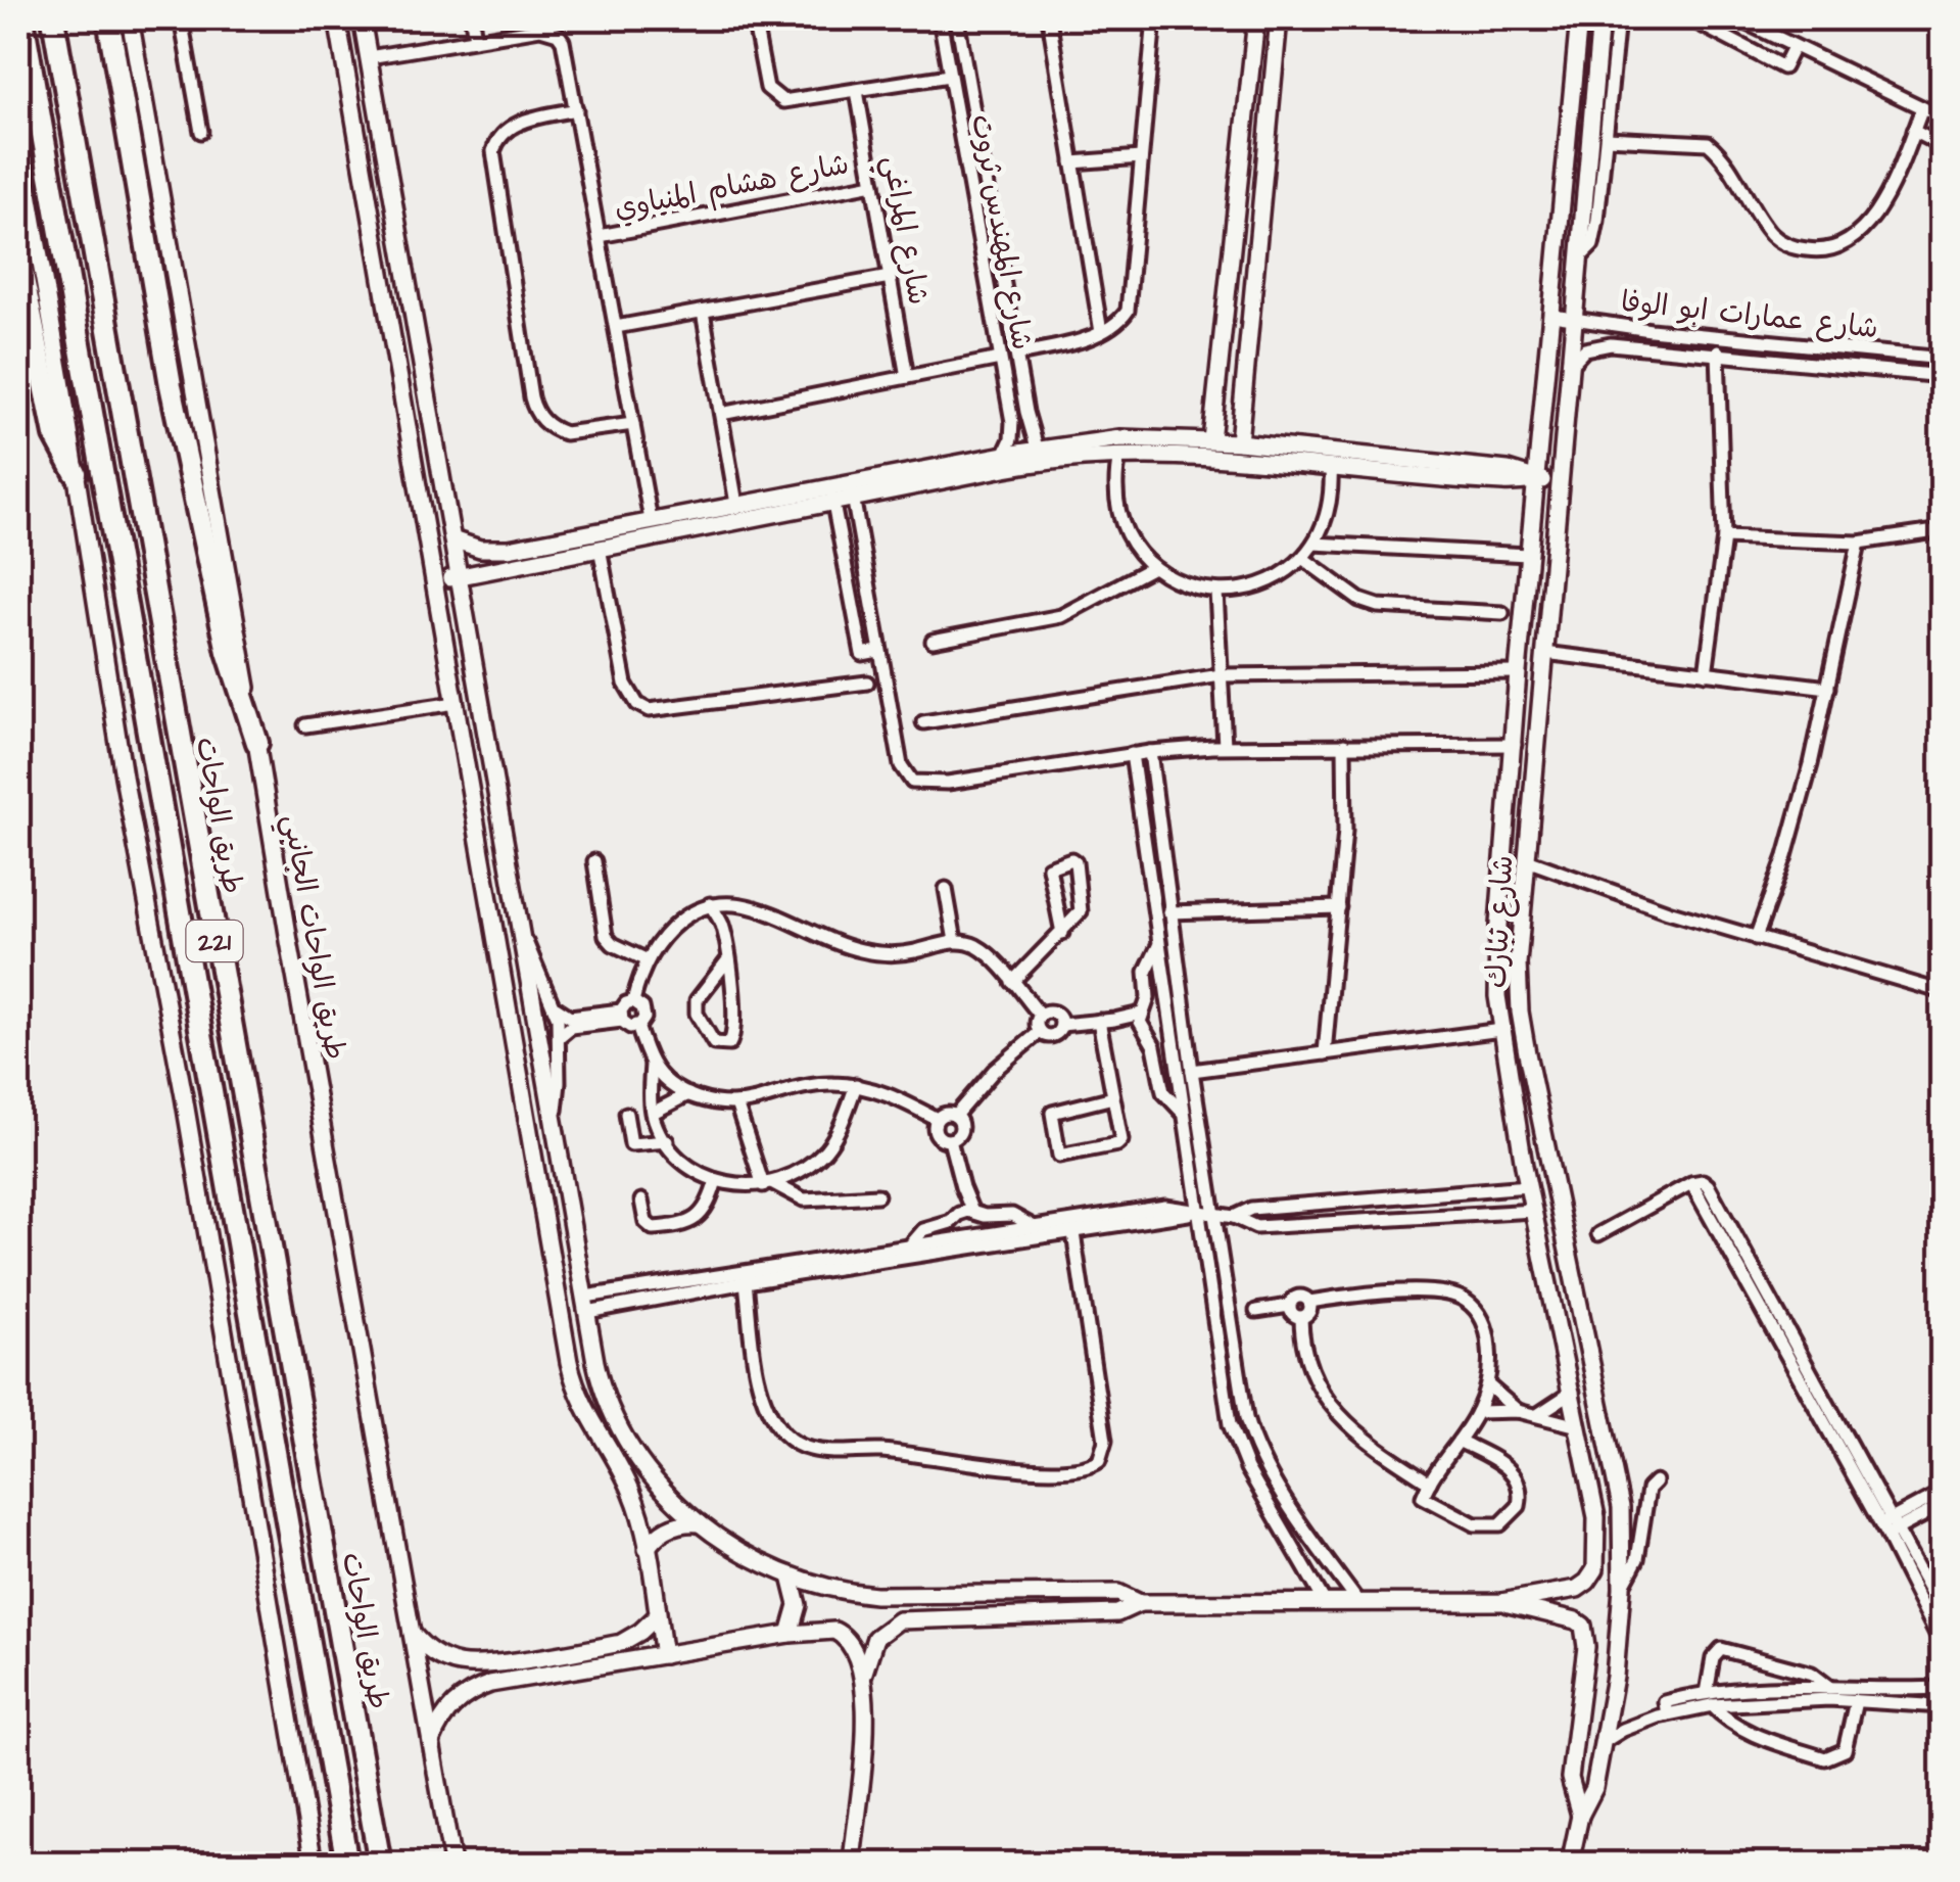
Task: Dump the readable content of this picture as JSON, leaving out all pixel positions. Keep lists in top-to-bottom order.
{
  "streets": {
    "highway": ["طريق الواحات", "221"],
    "street": [
      "شارع هشام المنياوي",
      "شارع المراغي",
      "شارع المهندس ثروت",
      "شارع عمارات ابو الوفا",
      "شارع تبارك",
      "طريق الواحات الجانبي"
    ]
  },
  "crossings": [
    ["شارع هشام المنياوي", "شارع المراغي"],
    ["شارع عمارات ابو الوفا", "شارع تبارك"]
  ]
}
